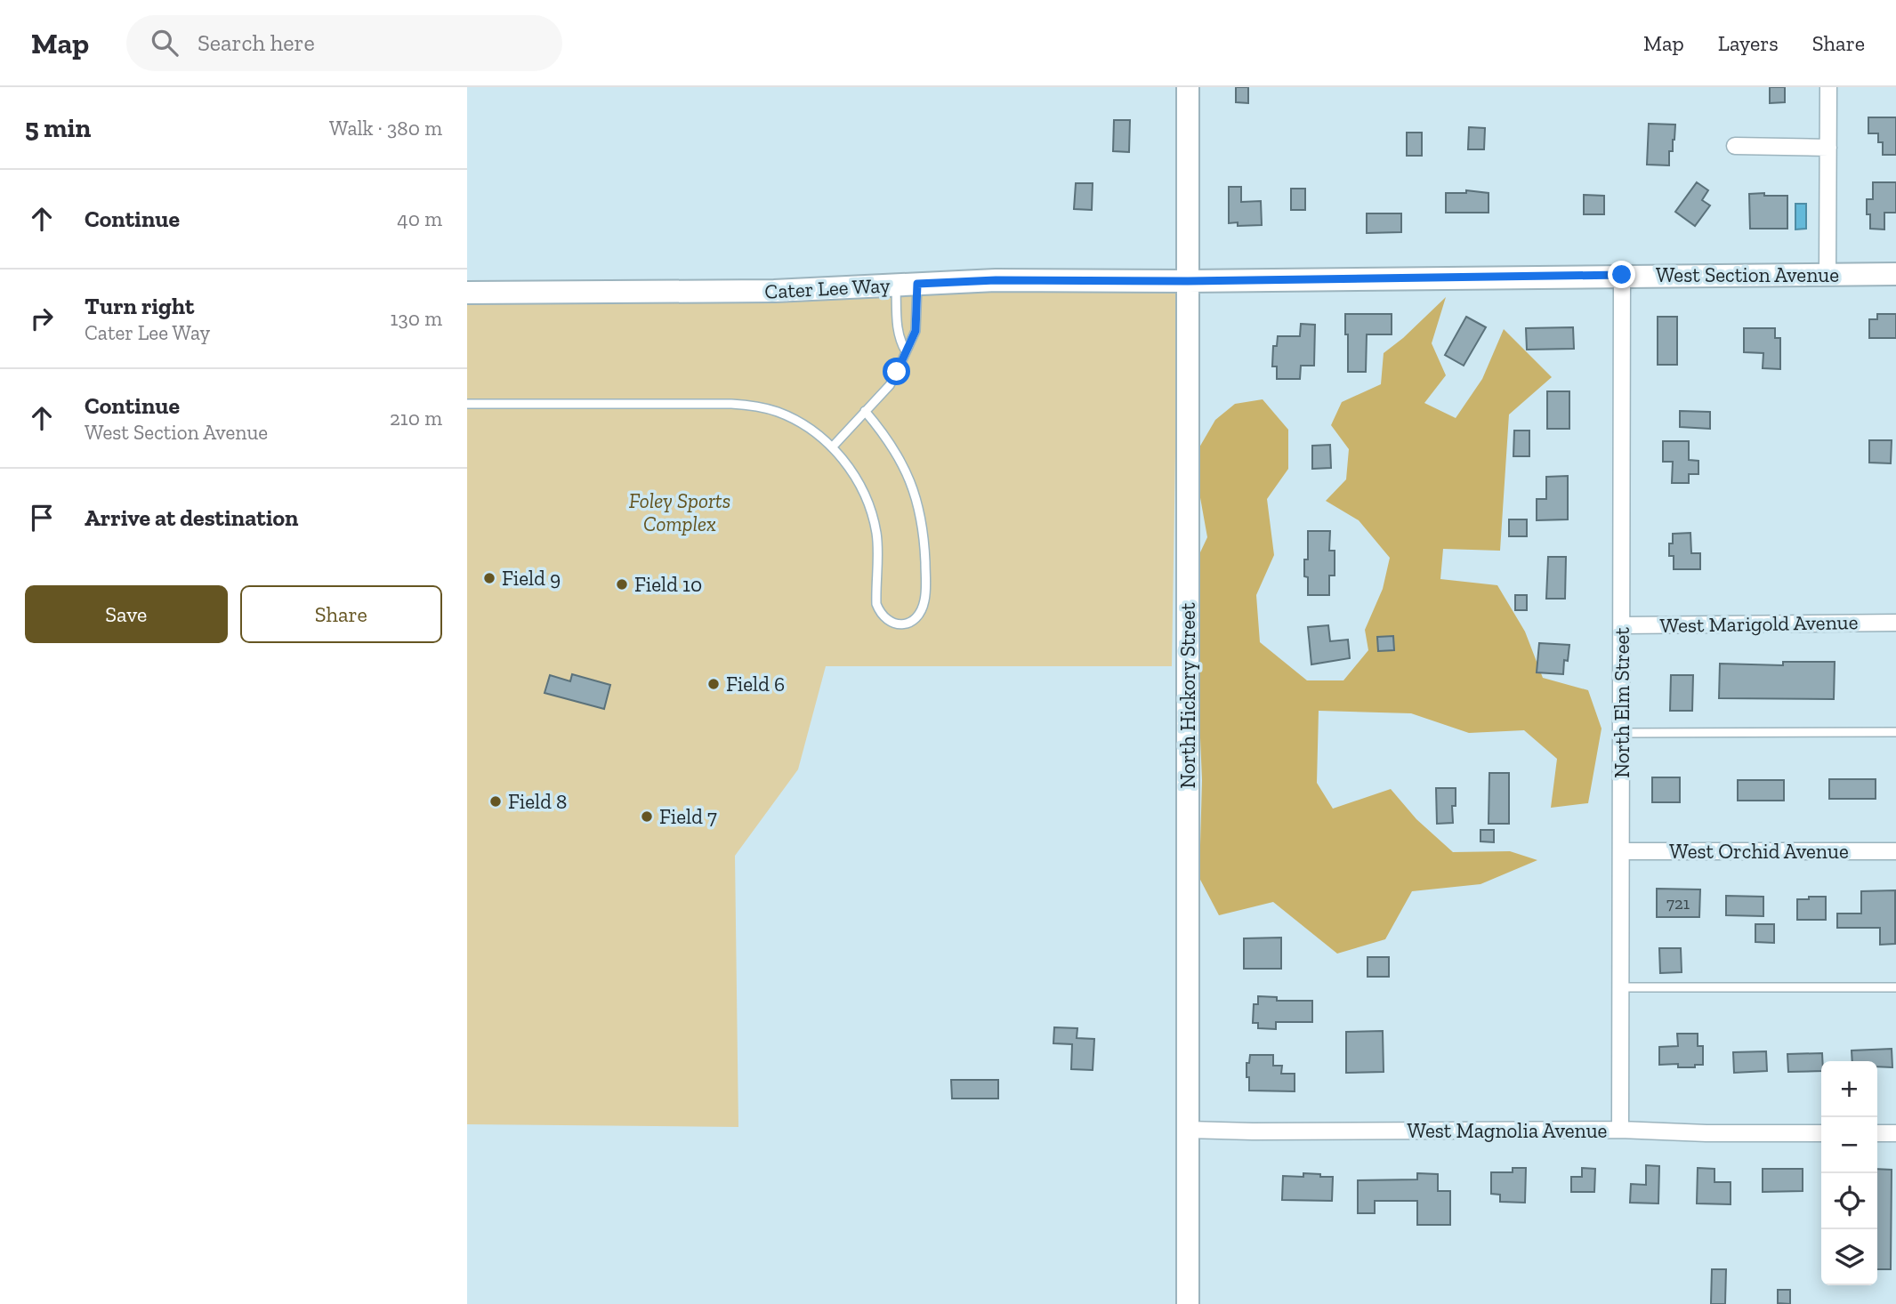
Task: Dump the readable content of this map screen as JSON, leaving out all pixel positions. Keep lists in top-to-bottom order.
{
  "streets": {
    "street": [
      "West Section Avenue",
      "Cater Lee Way",
      "West Marigold Avenue",
      "North Hickory Street",
      "North Elm Street",
      "West Orchid Avenue",
      "West Magnolia Avenue"
    ]
  },
  "crossings": [
    ["West Section Avenue", "Cater Lee Way"],
    ["West Section Avenue", "North Hickory Street"],
    ["West Section Avenue", "North Elm Street"],
    ["Cater Lee Way", "North Hickory Street"],
    ["West Marigold Avenue", "North Elm Street"],
    ["North Hickory Street", "West Magnolia Avenue"],
    ["North Elm Street", "West Orchid Avenue"],
    ["North Elm Street", "West Magnolia Avenue"]
  ],
  "parks": ["Foley Sports Complex"],
  "places": [
    "Field 9",
    "Field 10",
    "Field 6",
    "Field 8",
    "Field 7"
  ],
  "house_numbers": ["721"],
  "page": {
    "header": "Map",
    "search": "Search here",
    "nav": ["Map", "Layers", "Share"],
    "heading": ["5 min", "Walk · 380 m"],
    "list": [
      ["Continue", "40 m"],
      ["Turn right", "Cater Lee Way", "130 m"],
      ["Continue", "West Section Avenue", "210 m"],
      "Arrive at destination"
    ],
    "buttons": ["Save", "Share"],
    "map_buttons": ["+", "−"]
  }
}
